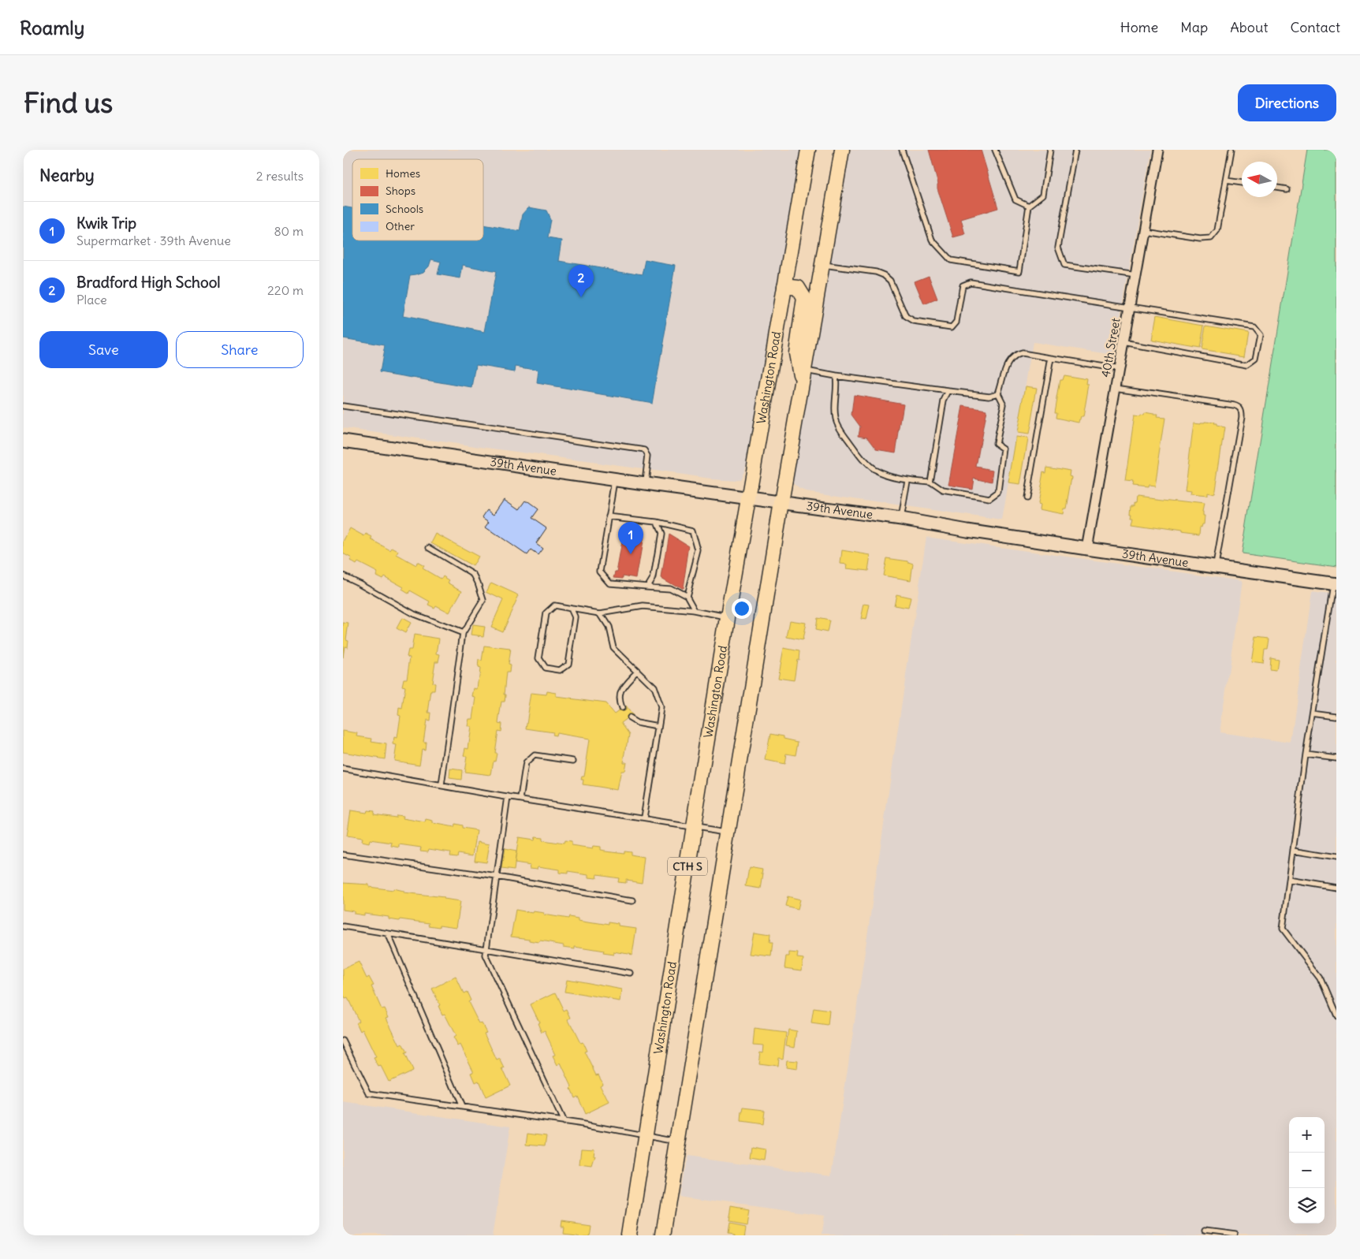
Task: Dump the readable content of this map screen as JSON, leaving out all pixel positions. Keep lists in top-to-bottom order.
{
  "streets": {
    "main road": ["Washington Road", "39th Avenue", "CTH S"],
    "street": ["40th Street"]
  },
  "crossings": [
    ["40th Street", "39th Avenue"],
    ["Washington Road", "39th Avenue"],
    ["39th Avenue", "CTH S"]
  ],
  "legend": [
    "Homes",
    "Shops",
    "Schools",
    "Other"
  ],
  "north": "left",
  "page": {
    "header": "Roamly",
    "nav": [
      "Home",
      "Map",
      "About",
      "Contact"
    ],
    "buttons": [
      "Directions",
      ["Save", "Share"]
    ],
    "title": "Find us",
    "heading": ["Nearby", "2 results"],
    "list": [
      {
        "mark": "1",
        "name": "Kwik Trip",
        "note": "Supermarket · 39th Avenue",
        "value": "80 m"
      },
      {
        "mark": "2",
        "name": "Bradford High School",
        "note": "Place",
        "value": "220 m"
      }
    ],
    "pins": ["2", "1"],
    "map_buttons": ["+", "−"]
  }
}
